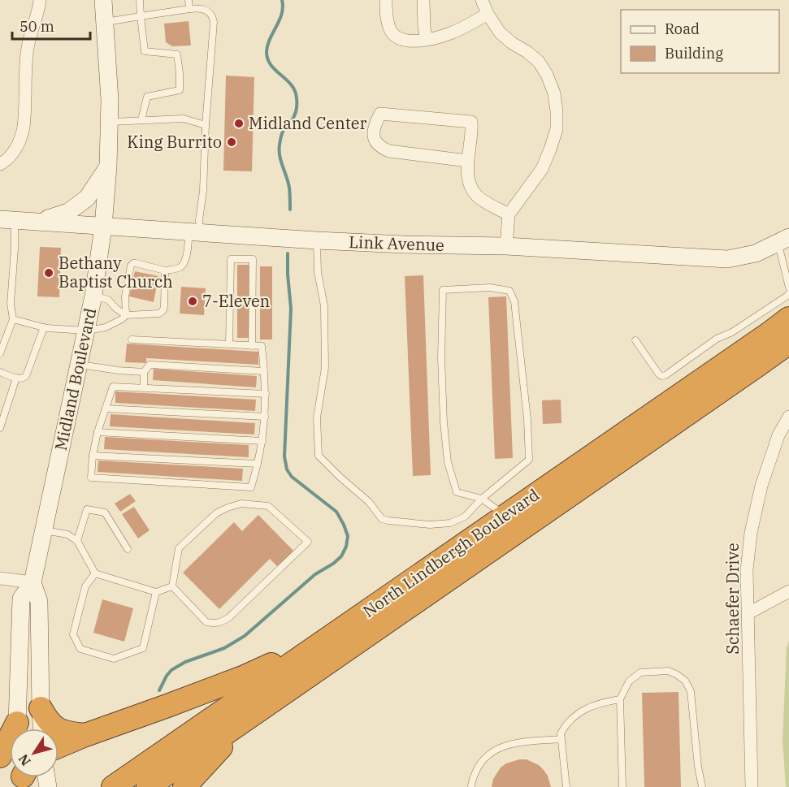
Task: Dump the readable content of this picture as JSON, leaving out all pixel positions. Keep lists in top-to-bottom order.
{
  "streets": {
    "highway": ["North Lindbergh Boulevard"],
    "main road": ["Link Avenue", "Midland Boulevard"],
    "street": ["Schaefer Drive"]
  },
  "crossings": [
    ["Link Avenue", "Midland Boulevard"]
  ],
  "places": [
    "Midland Center",
    "King Burrito",
    "Bethany Baptist Church",
    "7-Eleven"
  ],
  "legend": ["Road", "Building"],
  "scale_bar": "50 m",
  "north": "bottom left"
}
